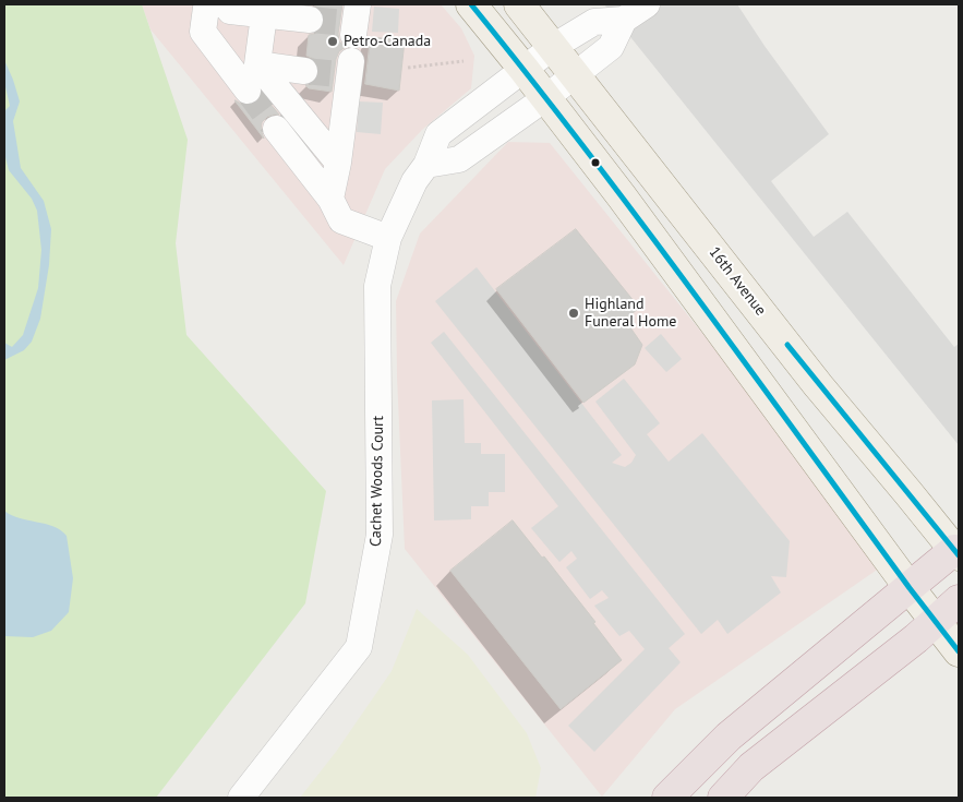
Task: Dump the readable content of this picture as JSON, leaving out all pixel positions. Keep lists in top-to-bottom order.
{
  "streets": {
    "main road": ["16th Avenue"],
    "street": ["Cachet Woods Court"]
  },
  "crossings": [
    ["16th Avenue", "Cachet Woods Court"]
  ],
  "places": ["Petro-Canada", "Highland Funeral Home"]
}
